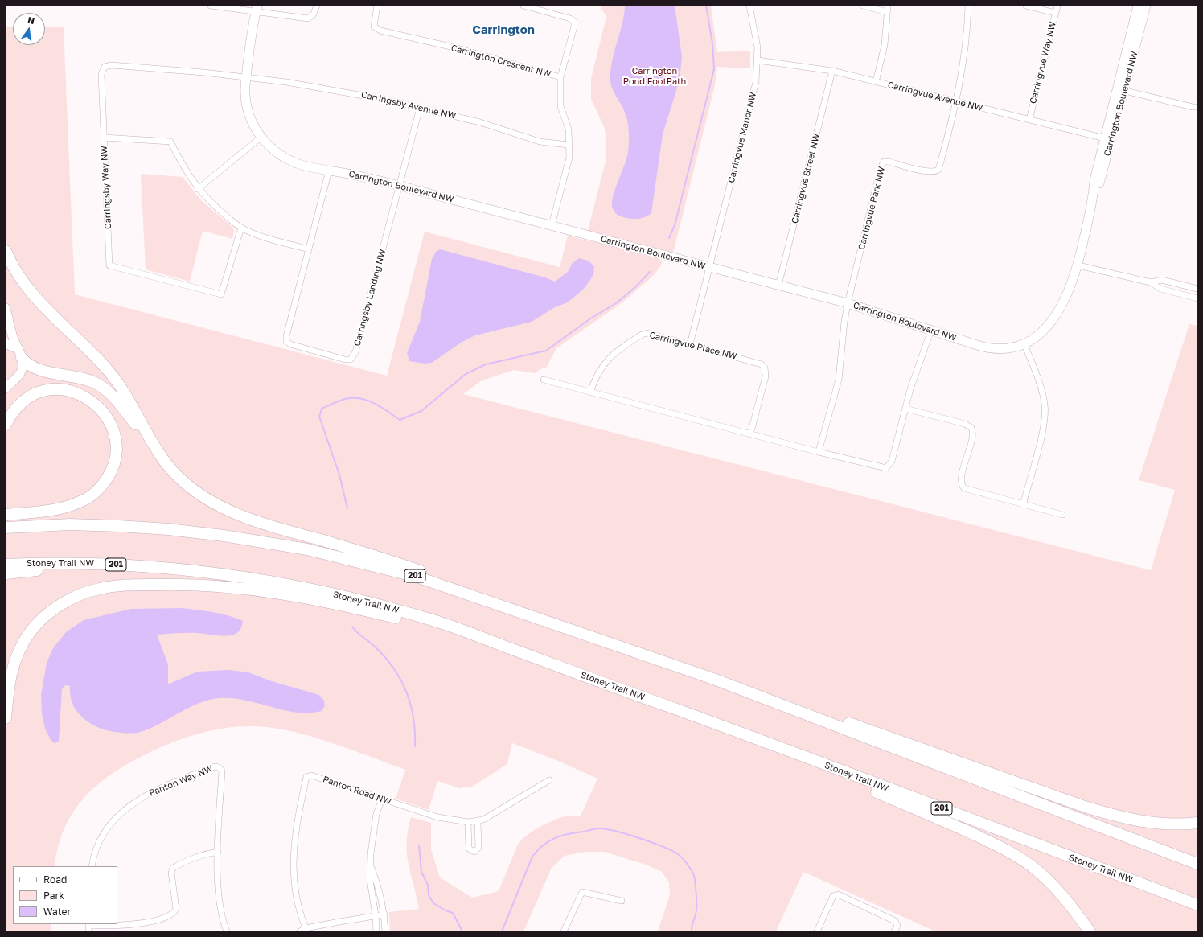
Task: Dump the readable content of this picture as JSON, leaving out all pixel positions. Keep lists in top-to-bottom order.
{
  "streets": {
    "highway": ["Stoney Trail NW", "201"],
    "street": [
      "Carrington Crescent NW",
      "Carringvue Way NW",
      "Carringvue Avenue NW",
      "Carrington Boulevard NW",
      "Carringsby Avenue NW",
      "Carringvue Manor NW",
      "Carringvue Street NW",
      "Carringsby Way NW",
      "Carringvue Park NW",
      "Carringsby Landing NW",
      "Carringvue Place NW",
      "Panton Way NW",
      "Panton Road NW"
    ]
  },
  "crossings": [
    ["Carringvue Way NW", "Carringvue Avenue NW"],
    ["Carringvue Avenue NW", "Carrington Boulevard NW"],
    ["Carringvue Avenue NW", "Carringvue Manor NW"],
    ["Carringvue Avenue NW", "Carringvue Street NW"],
    ["Carringvue Avenue NW", "Carringvue Park NW"],
    ["Carrington Boulevard NW", "Carringsby Avenue NW"],
    ["Carrington Boulevard NW", "Carringvue Manor NW"],
    ["Carrington Boulevard NW", "Carringvue Street NW"],
    ["Carrington Boulevard NW", "Carringsby Way NW"],
    ["Carrington Boulevard NW", "Carringvue Park NW"],
    ["Carrington Boulevard NW", "Carringsby Landing NW"],
    ["Carringsby Avenue NW", "Carringsby Way NW"],
    ["Carringvue Manor NW", "Carringvue Place NW"]
  ],
  "districts": ["Carrington"],
  "parks": ["Carrington Pond FootPath"],
  "legend": ["Road", "Park", "Water"],
  "north": "top"
}
